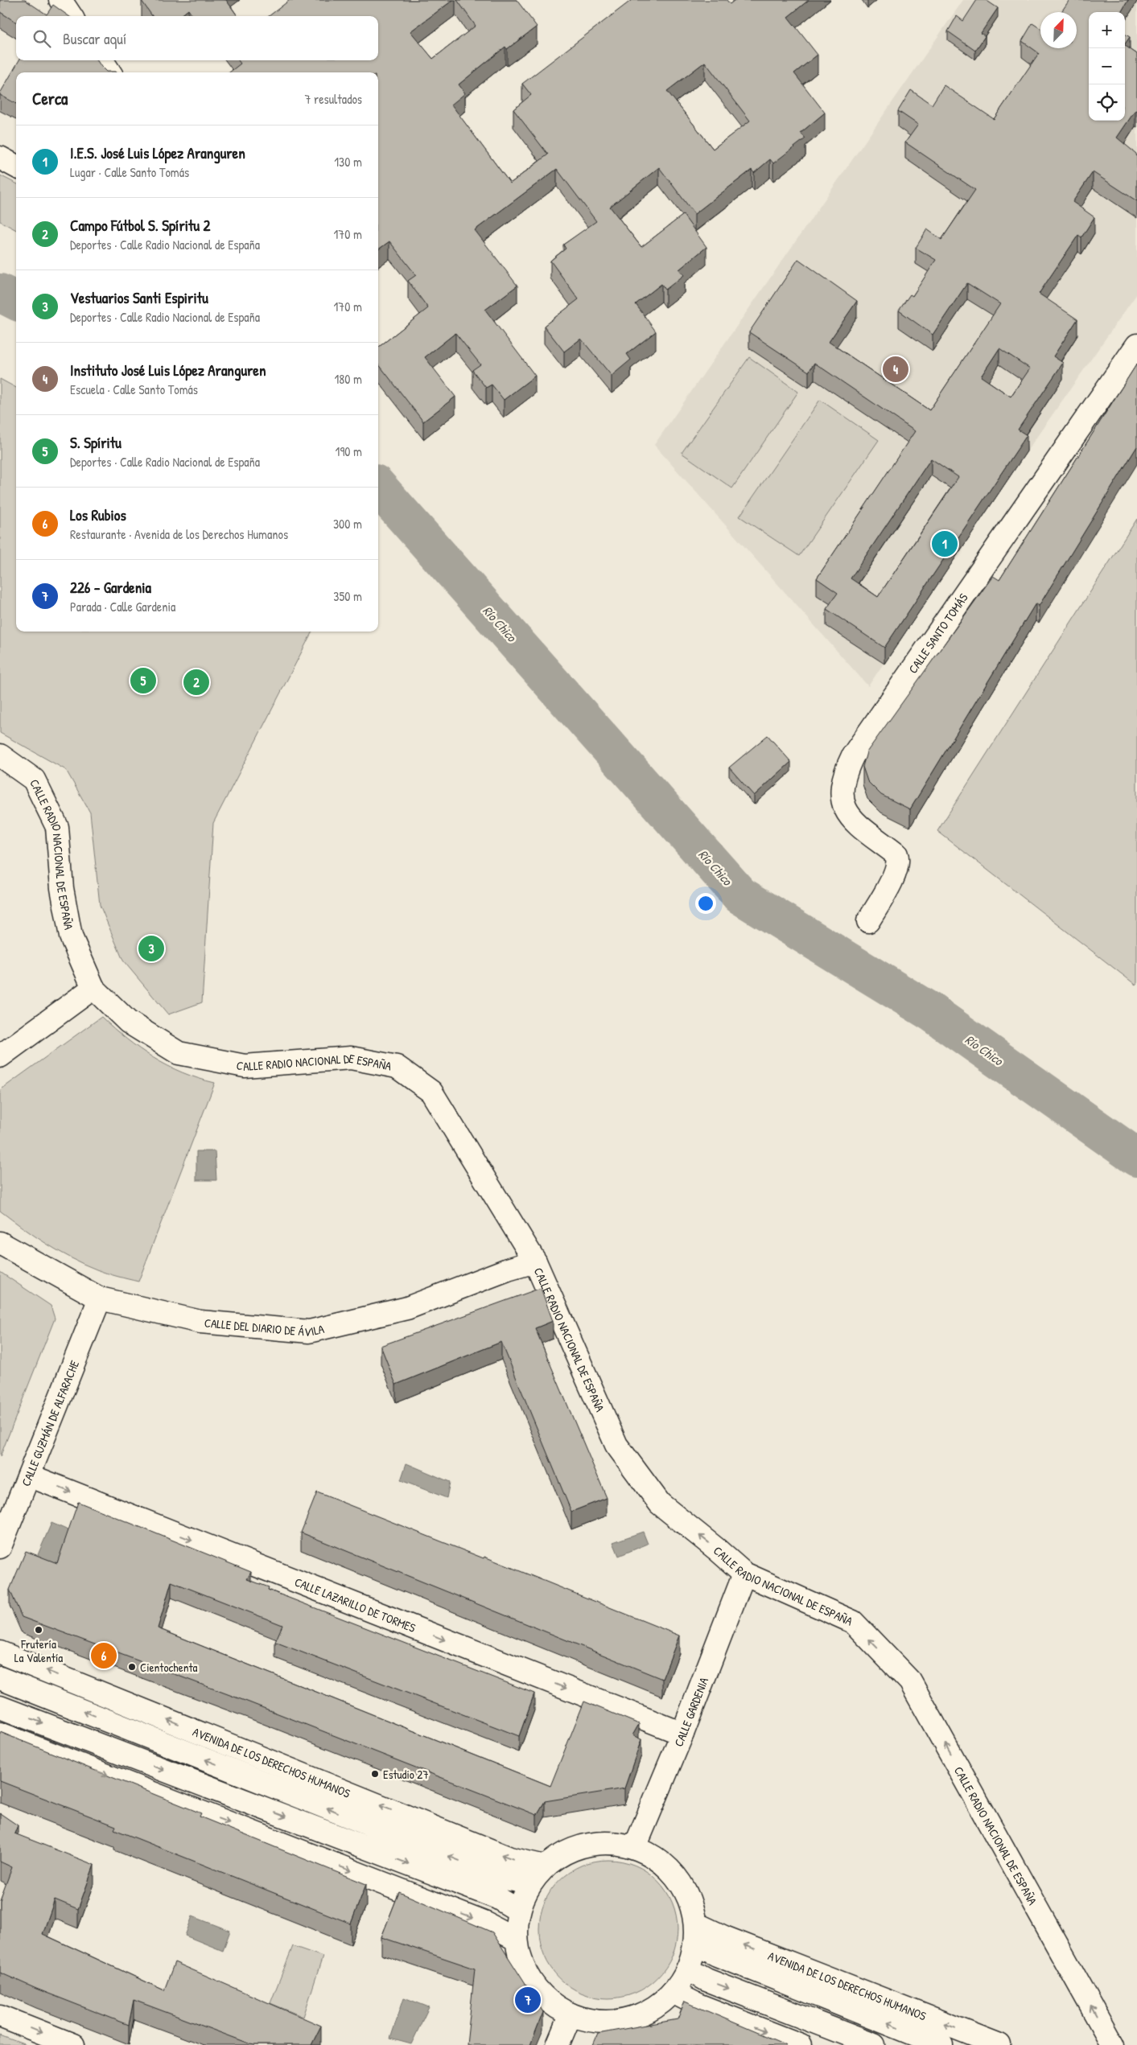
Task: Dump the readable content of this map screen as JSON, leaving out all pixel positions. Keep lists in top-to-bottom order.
{
  "streets": {
    "street": [
      "CALLE SANTO TOMÁS",
      "CALLE RADIO NACIONAL DE ESPAÑA",
      "CALLE DEL DIARIO DE ÁVILA",
      "CALLE GUZMÁN DE ALFARACHE",
      "CALLE LAZARILLO DE TORMES",
      "CALLE GARDENIA",
      "AVENIDA DE LOS DERECHOS HUMANOS"
    ]
  },
  "crossings": [
    ["CALLE RADIO NACIONAL DE ESPAÑA", "CALLE DEL DIARIO DE ÁVILA"],
    ["CALLE RADIO NACIONAL DE ESPAÑA", "CALLE GARDENIA"],
    ["CALLE DEL DIARIO DE ÁVILA", "CALLE GUZMÁN DE ALFARACHE"],
    ["CALLE GUZMÁN DE ALFARACHE", "CALLE LAZARILLO DE TORMES"],
    ["CALLE LAZARILLO DE TORMES", "CALLE GARDENIA"]
  ],
  "one_way": ["CALLE RADIO NACIONAL DE ESPAÑA", "CALLE LAZARILLO DE TORMES"],
  "water": ["Río Chico"],
  "places": ["Frutería La Valentía", "Cientochenta", "Estudio 27"],
  "north": "top right",
  "page": {
    "map_buttons": ["+", "−"],
    "search": "Buscar aquí",
    "heading": ["Cerca", "7 resultados"],
    "list": [
      {
        "mark": "1",
        "name": "I.E.S. José Luis López Aranguren",
        "note": "Lugar · Calle Santo Tomás",
        "value": "130 m"
      },
      {
        "mark": "2",
        "name": "Campo Fútbol S. Spíritu 2",
        "note": "Deportes · Calle Radio Nacional de España",
        "value": "170 m"
      },
      {
        "mark": "3",
        "name": "Vestuarios Santi Espiritu",
        "note": "Deportes · Calle Radio Nacional de España",
        "value": "170 m"
      },
      {
        "mark": "4",
        "name": "Instituto José Luis López Aranguren",
        "note": "Escuela · Calle Santo Tomás",
        "value": "180 m"
      },
      {
        "mark": "5",
        "name": "S. Spíritu",
        "note": "Deportes · Calle Radio Nacional de España",
        "value": "190 m"
      },
      {
        "mark": "6",
        "name": "Los Rubios",
        "note": "Restaurante · Avenida de los Derechos Humanos",
        "value": "300 m"
      },
      {
        "mark": "7",
        "name": "226 - Gardenia",
        "note": "Parada · Calle Gardenia",
        "value": "350 m"
      }
    ],
    "pins": [
      "4",
      "1",
      "5",
      "2",
      "3",
      "6",
      "7"
    ]
  }
}
